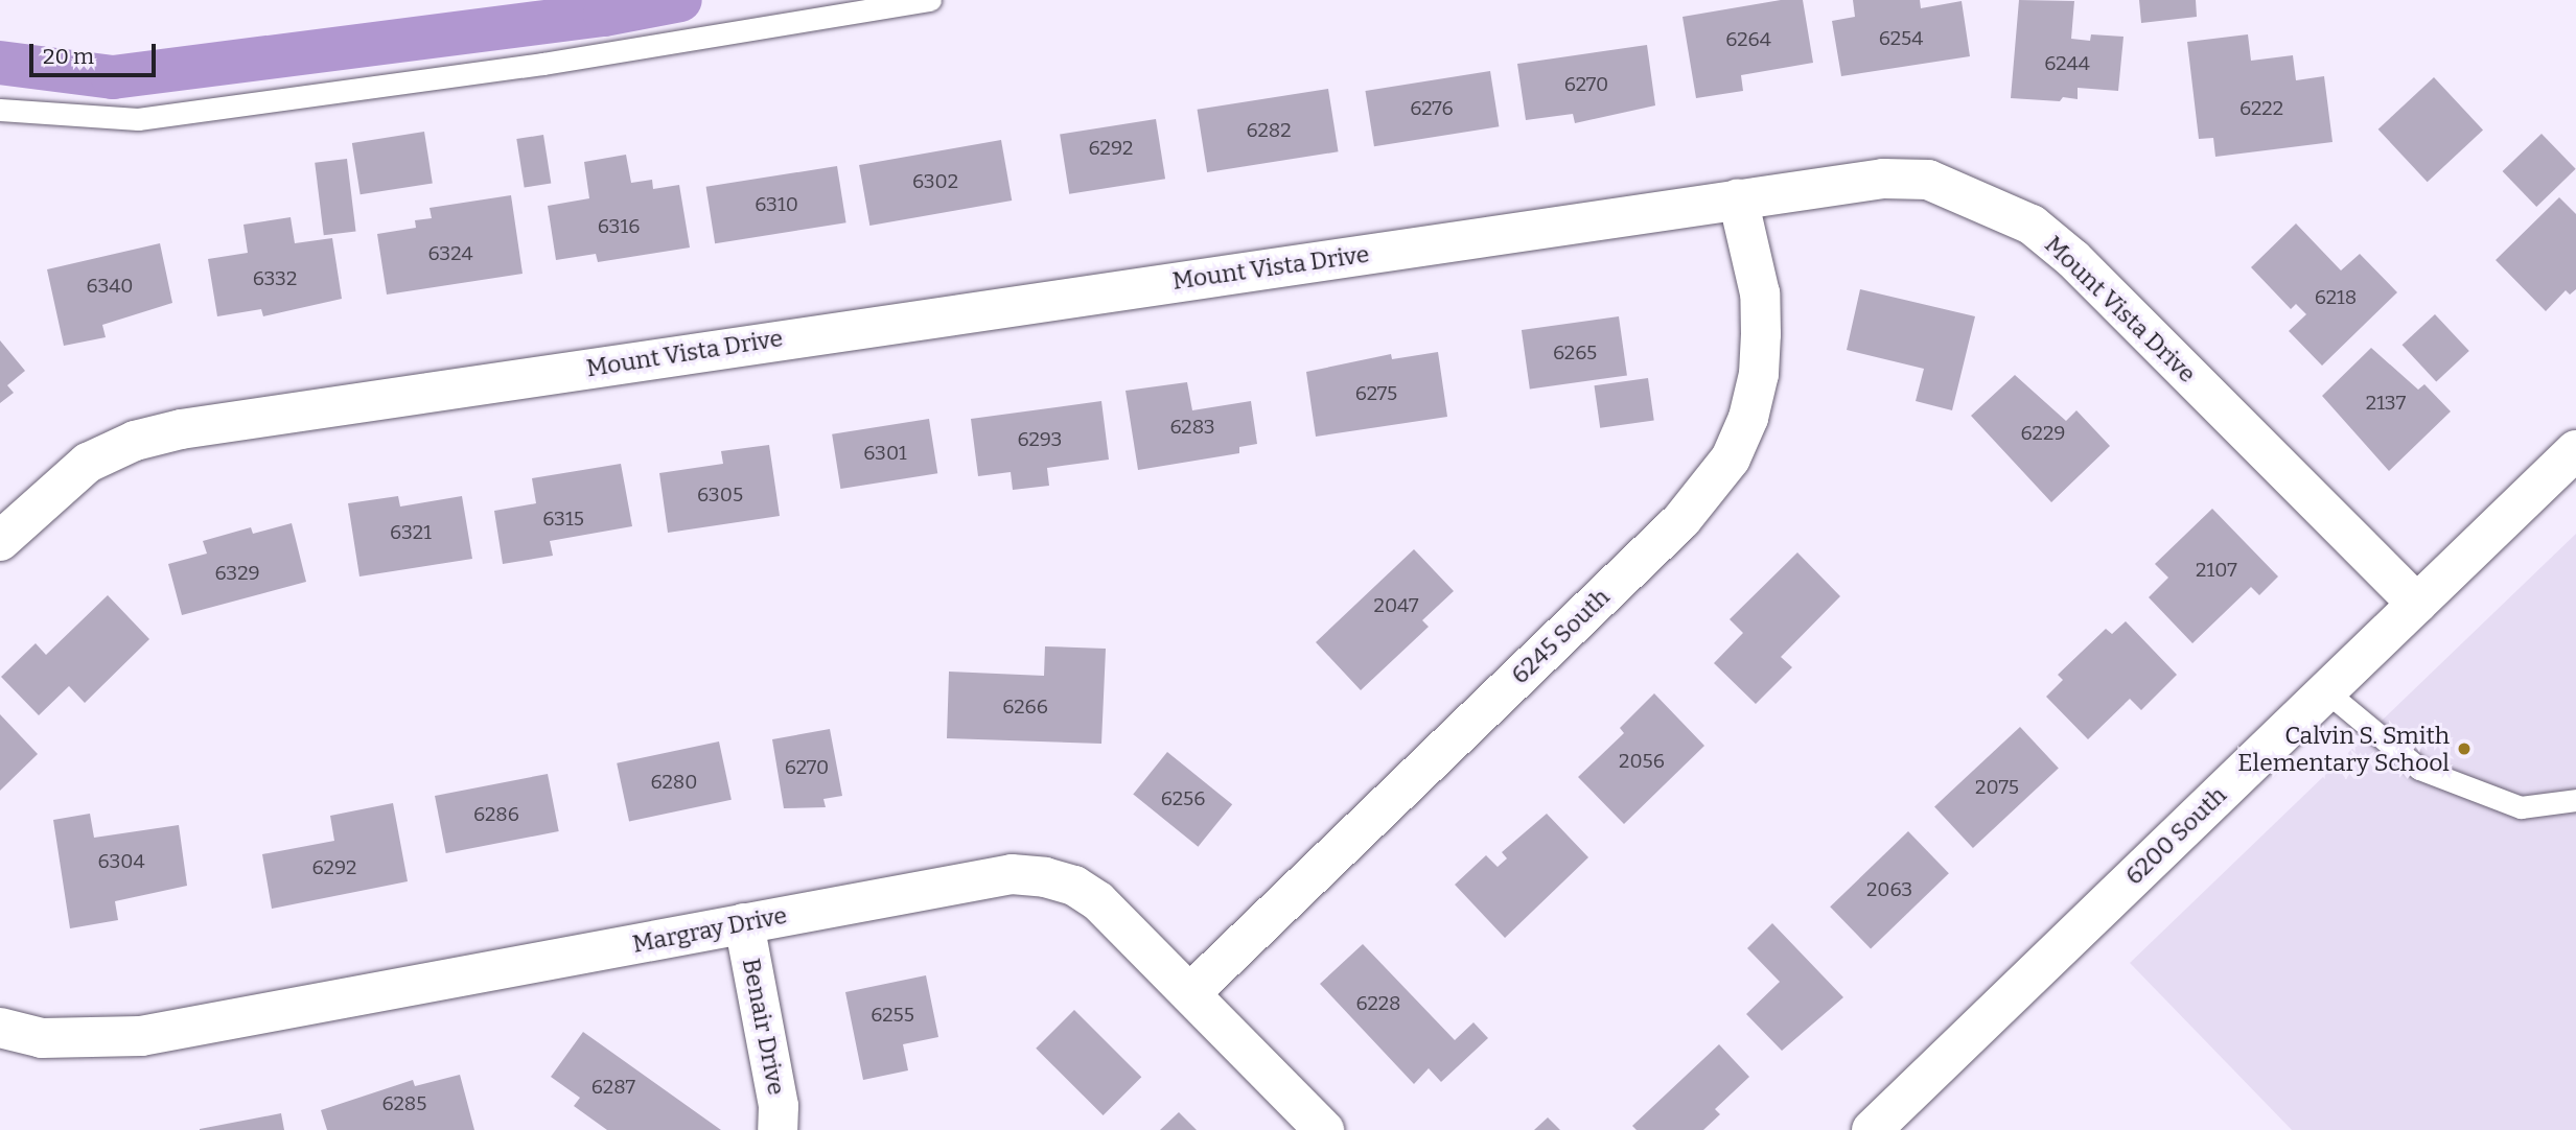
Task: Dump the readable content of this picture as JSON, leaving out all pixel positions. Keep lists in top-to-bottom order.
{
  "streets": {
    "street": [
      "Mount Vista Drive",
      "6245 South",
      "6200 South",
      "Margray Drive",
      "Benair Drive"
    ]
  },
  "crossings": [
    ["Mount Vista Drive", "6245 South"],
    ["Mount Vista Drive", "6200 South"],
    ["6245 South", "Margray Drive"],
    ["Margray Drive", "Benair Drive"]
  ],
  "places": ["Calvin S. Smith Elementary School"],
  "house_numbers": [
    "6254",
    "6264",
    "6244",
    "6270",
    "6276",
    "6222",
    "6282",
    "6292",
    "6302",
    "6310",
    "6316",
    "6324",
    "6332",
    "6340",
    "6218",
    "6265",
    "6275",
    "2137",
    "6283",
    "6229",
    "6293",
    "6301",
    "6305",
    "6315",
    "6321",
    "2107",
    "6329",
    "2047",
    "6266",
    "2056",
    "6270",
    "6280",
    "2075",
    "6256",
    "6286",
    "6304",
    "6292",
    "2063",
    "6228",
    "6255",
    "6287",
    "6285"
  ],
  "scale_bar": "20 m"
}
